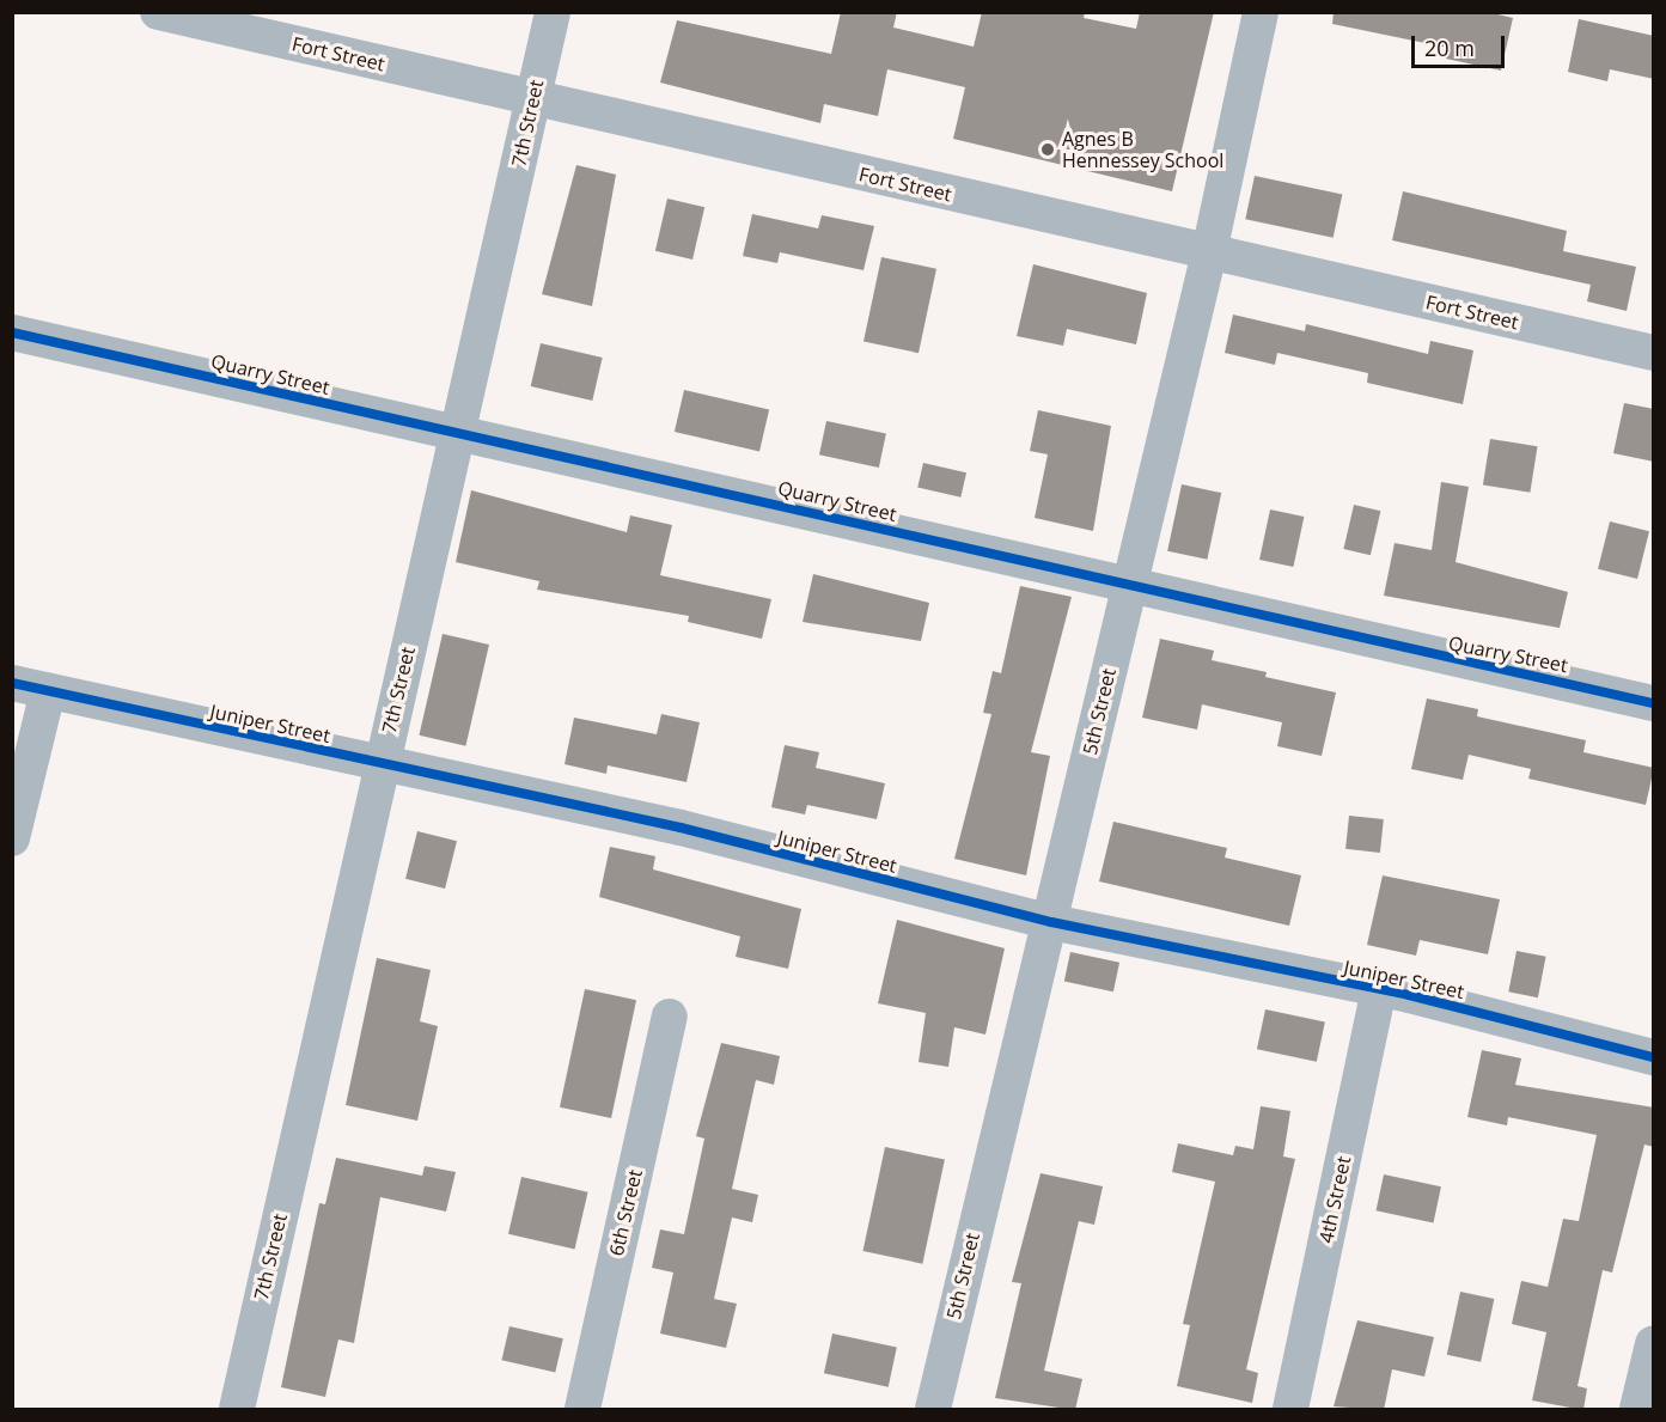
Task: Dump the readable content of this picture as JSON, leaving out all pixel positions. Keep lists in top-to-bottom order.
{
  "streets": {
    "street": [
      "Fort Street",
      "7th Street",
      "Quarry Street",
      "5th Street",
      "Juniper Street",
      "4th Street",
      "6th Street"
    ]
  },
  "crossings": [
    ["Fort Street", "7th Street"],
    ["Fort Street", "5th Street"],
    ["7th Street", "Quarry Street"],
    ["7th Street", "Juniper Street"],
    ["Quarry Street", "5th Street"],
    ["5th Street", "Juniper Street"],
    ["Juniper Street", "4th Street"]
  ],
  "places": ["Agnes B Hennessey School"],
  "scale_bar": "20 m"
}
